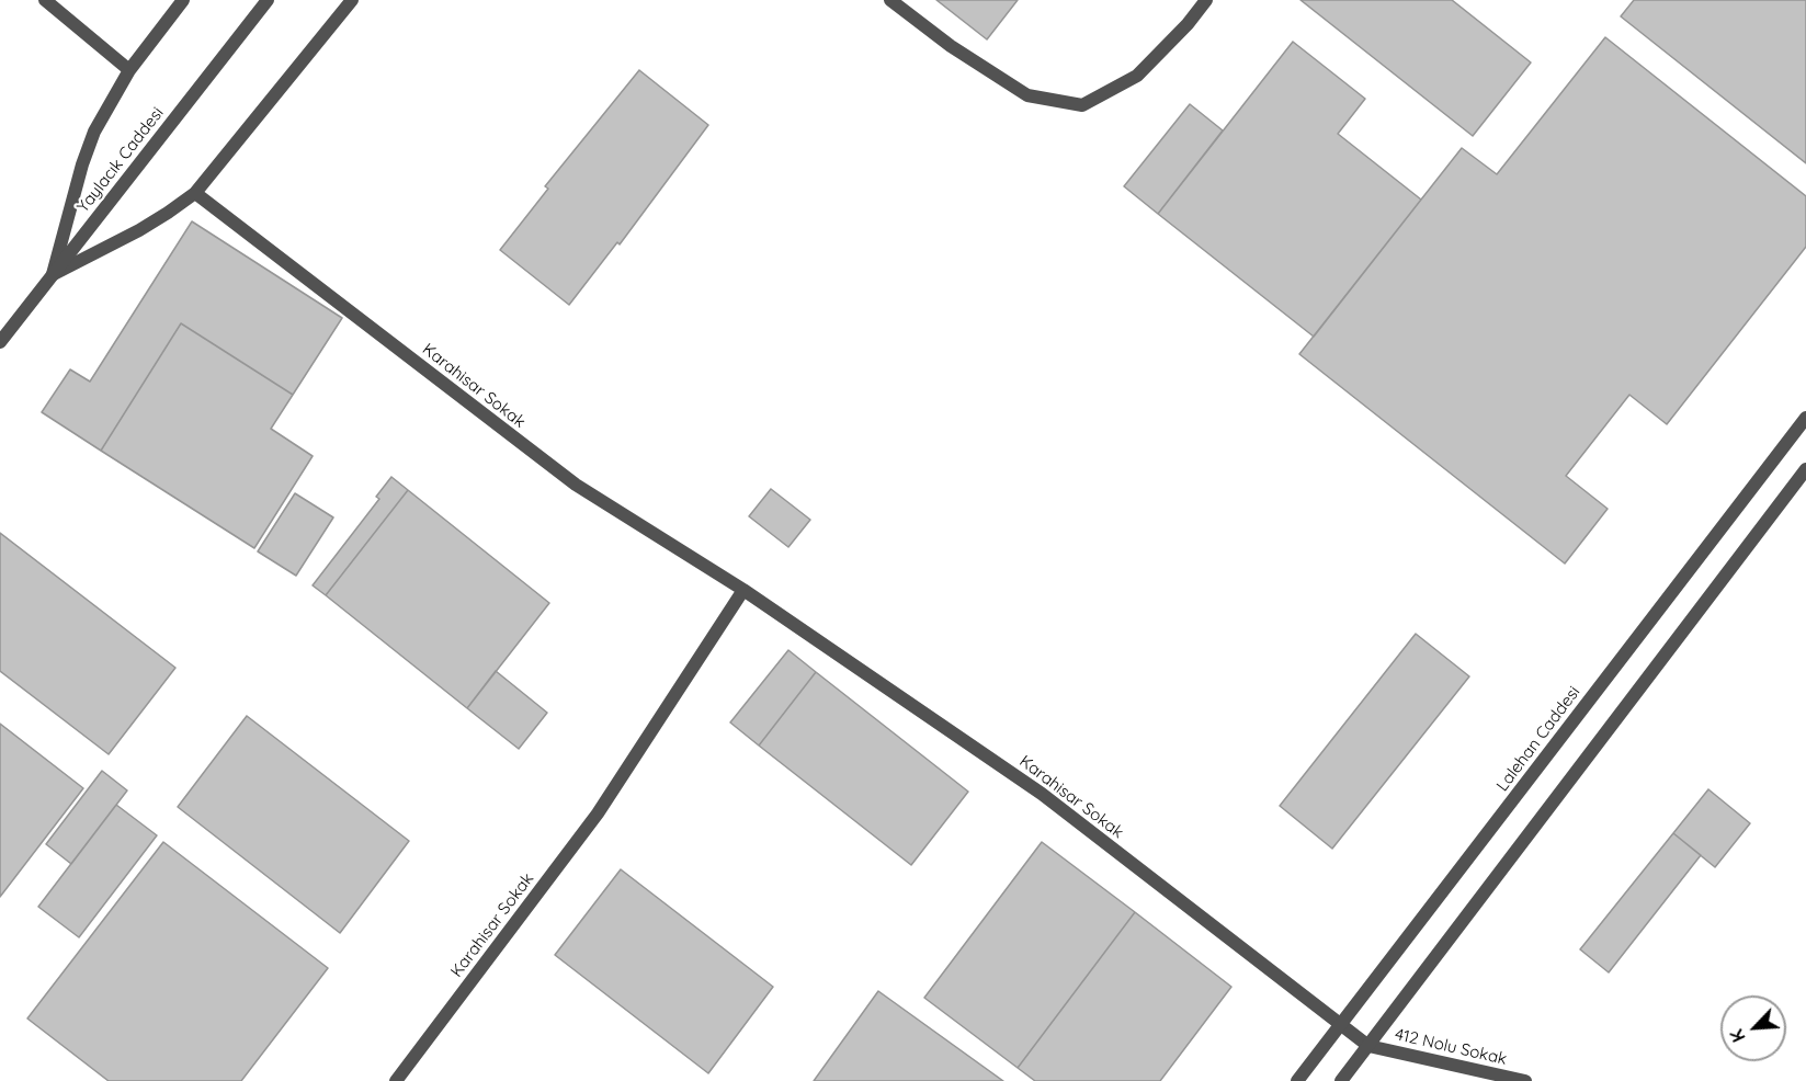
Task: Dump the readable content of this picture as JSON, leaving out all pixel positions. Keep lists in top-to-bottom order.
{
  "streets": {
    "street": [
      "Yaylacık Caddesi",
      "Karahisar Sokak",
      "Lalehan Caddesi",
      "412 Nolu Sokak"
    ]
  },
  "crossings": [
    ["Karahisar Sokak", "Lalehan Caddesi"],
    ["Karahisar Sokak", "412 Nolu Sokak"]
  ],
  "north": "bottom left"
}
